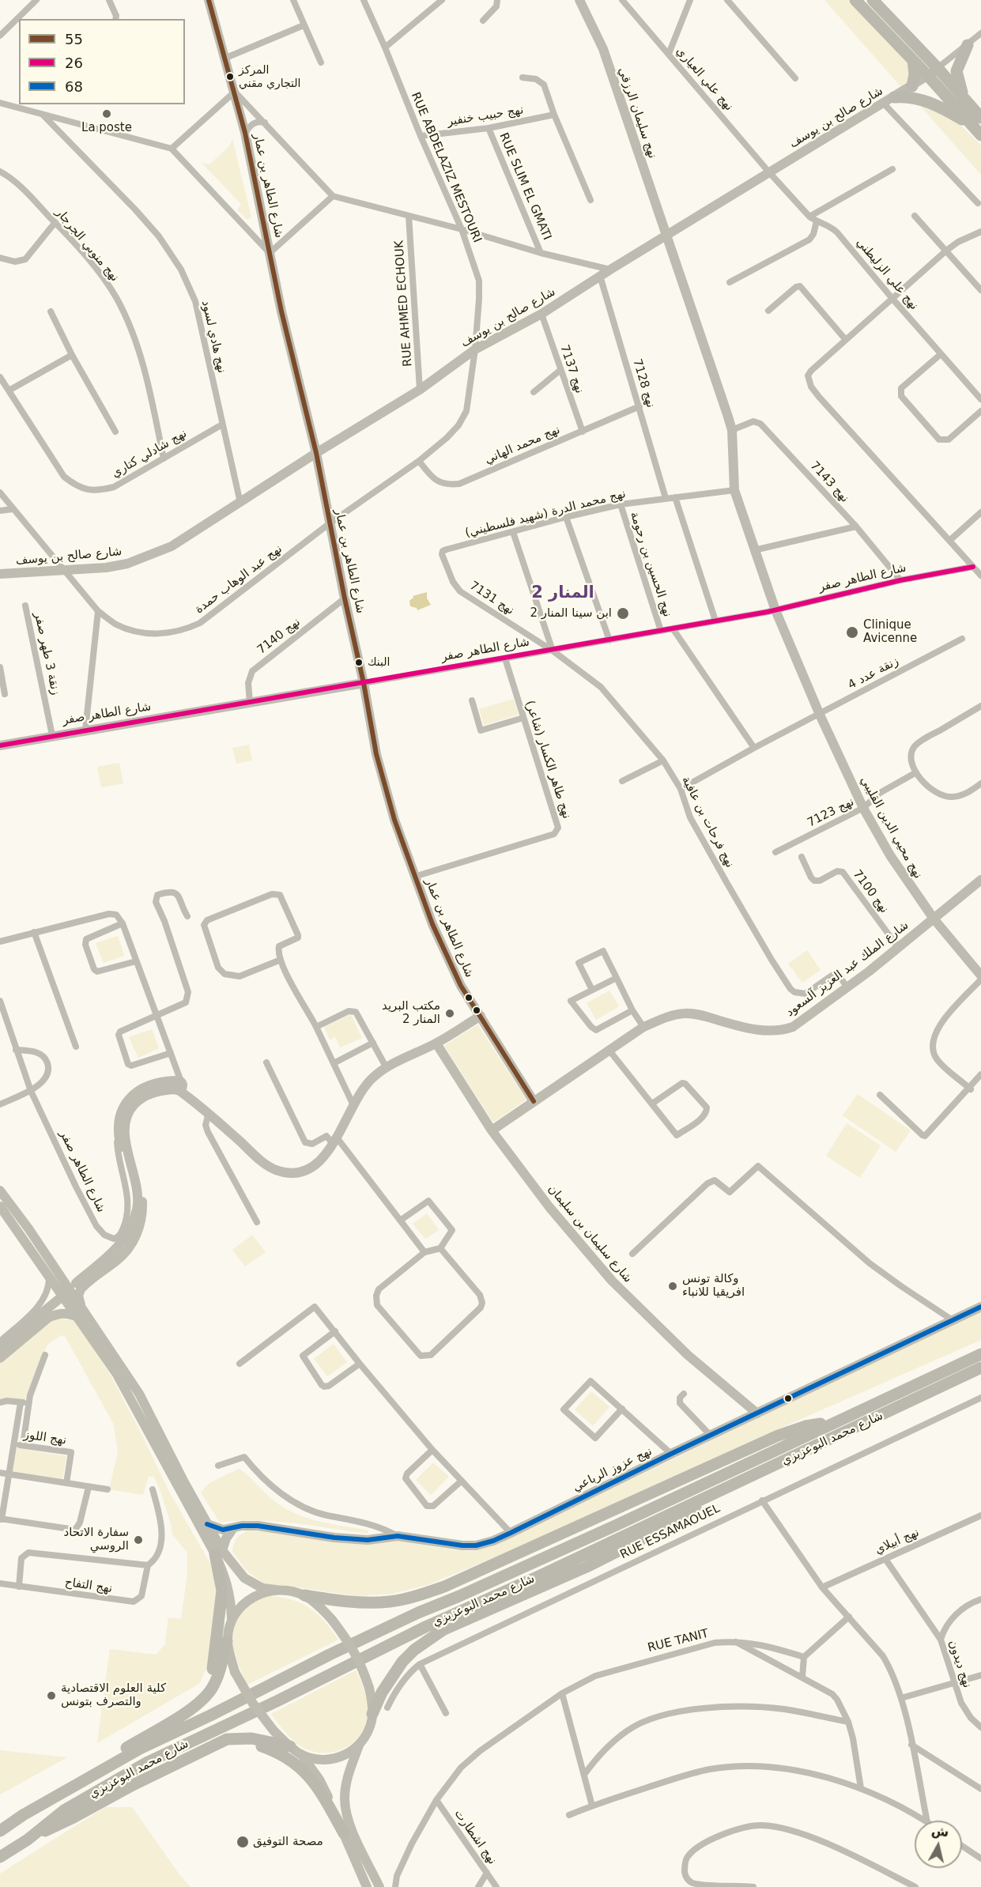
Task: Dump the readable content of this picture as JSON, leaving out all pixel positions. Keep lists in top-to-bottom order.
{
  "streets": {
    "highway": ["شارع محمد البوعزيزي"],
    "street": [
      "نهج علي العياري",
      "نهج سليمان الرزقي",
      "نهج حبيب خنفير",
      "شارع صالح بن يوسف",
      "RUE ABDELAZIZ MESTOURI",
      "شارع الطاهر بن عمار",
      "RUE SLIM EL GMATI",
      "نهج منوبي الجرجار",
      "نهج علي الزليطني",
      "RUE AHMED ECHOUK",
      "نهج هادي لسود",
      "نهج 7137",
      "نهج 7128",
      "نهج محمد الهاني",
      "نهج شادلي كتاري",
      "نهج 7143",
      "نهج محمد الدرة (شهيد فلسطيني)",
      "نهج الحسين بن رحومة",
      "شارع الطاهر صفر",
      "نهج عبد الوهاب حمدة",
      "نهج 7131",
      "نهج 7140",
      "زنقة 3 طهر صفر",
      "زنقة عدد 4",
      "نهج طاهر الكسار (شاعر)",
      "نهج 7123",
      "نهج فرحات بن عافية",
      "نهج محيي الدين القليبي",
      "نهج 7100",
      "شارع الملك عبد العزيز آلسعود",
      "شارع سليمان بن سليمان",
      "نهج اللوز",
      "نهج عزوز الرباعي",
      "RUE ESSAMAOUEL",
      "نهج أبيلاي",
      "نهج التفاح",
      "RUE TANIT",
      "نهج ديدون",
      "نهج اشطارت"
    ]
  },
  "crossings": [
    ["نهج علي العياري", "شارع صالح بن يوسف"],
    ["نهج علي العياري", "نهج علي الزليطني"],
    ["نهج سليمان الرزقي", "شارع صالح بن يوسف"],
    ["نهج سليمان الرزقي", "نهج 7143"],
    ["نهج سليمان الرزقي", "نهج محمد الدرة (شهيد فلسطيني)"],
    ["نهج سليمان الرزقي", "نهج محيي الدين القليبي"],
    ["نهج حبيب خنفير", "RUE ABDELAZIZ MESTOURI"],
    ["نهج حبيب خنفير", "RUE SLIM EL GMATI"],
    ["شارع صالح بن يوسف", "RUE ABDELAZIZ MESTOURI"],
    ["شارع صالح بن يوسف", "شارع الطاهر بن عمار"],
    ["شارع صالح بن يوسف", "نهج علي الزليطني"],
    ["شارع صالح بن يوسف", "RUE AHMED ECHOUK"],
    ["شارع صالح بن يوسف", "نهج هادي لسود"],
    ["شارع صالح بن يوسف", "نهج 7137"],
    ["شارع صالح بن يوسف", "نهج 7128"],
    ["شارع صالح بن يوسف", "نهج عبد الوهاب حمدة"],
    ["RUE ABDELAZIZ MESTOURI", "نهج محمد الهاني"],
    ["RUE ABDELAZIZ MESTOURI", "نهج عبد الوهاب حمدة"],
    ["شارع الطاهر بن عمار", "شارع الطاهر صفر"],
    ["شارع الطاهر بن عمار", "نهج عبد الوهاب حمدة"],
    ["شارع الطاهر بن عمار", "نهج 7140"],
    ["شارع الطاهر بن عمار", "نهج طاهر الكسار (شاعر)"],
    ["شارع الطاهر بن عمار", "شارع الملك عبد العزيز آلسعود"],
    ["نهج منوبي الجرجار", "نهج شادلي كتاري"],
    ["نهج هادي لسود", "نهج شادلي كتاري"],
    ["نهج 7137", "نهج محمد الهاني"],
    ["نهج 7128", "نهج محمد الهاني"],
    ["نهج 7128", "نهج محمد الدرة (شهيد فلسطيني)"],
    ["نهج محمد الهاني", "نهج عبد الوهاب حمدة"],
    ["نهج 7143", "شارع الطاهر صفر"],
    ["نهج محمد الدرة (شهيد فلسطيني)", "نهج الحسين بن رحومة"],
    ["نهج محمد الدرة (شهيد فلسطيني)", "نهج 7131"],
    ["نهج محمد الدرة (شهيد فلسطيني)", "نهج محيي الدين القليبي"],
    ["نهج الحسين بن رحومة", "شارع الطاهر صفر"],
    ["شارع الطاهر صفر", "نهج 7131"],
    ["شارع الطاهر صفر", "نهج 7140"],
    ["شارع الطاهر صفر", "زنقة 3 طهر صفر"],
    ["شارع الطاهر صفر", "نهج طاهر الكسار (شاعر)"],
    ["شارع الطاهر صفر", "نهج فرحات بن عافية"],
    ["شارع الطاهر صفر", "نهج محيي الدين القليبي"],
    ["نهج 7131", "نهج فرحات بن عافية"],
    ["زنقة عدد 4", "نهج فرحات بن عافية"],
    ["زنقة عدد 4", "نهج محيي الدين القليبي"],
    ["نهج 7123", "نهج محيي الدين القليبي"],
    ["نهج فرحات بن عافية", "شارع الملك عبد العزيز آلسعود"],
    ["نهج محيي الدين القليبي", "شارع الملك عبد العزيز آلسعود"],
    ["نهج 7100", "شارع الملك عبد العزيز آلسعود"],
    ["شارع الملك عبد العزيز آلسعود", "شارع سليمان بن سليمان"],
    ["شارع سليمان بن سليمان", "نهج عزوز الرباعي"],
    ["نهج أبيلاي", "نهج ديدون"],
    ["RUE TANIT", "نهج اشطارت"]
  ],
  "districts": ["المنار 2"],
  "places": [
    "المركز التجاري مقني",
    "La poste",
    "ابن سينا المنار 2",
    "Clinique Avicenne",
    "البنك",
    "مكتب البريد المنار 2",
    "وكالة تونس افريقيا للانباء",
    "سفارة الاتحاد الروسي",
    "كلية العلوم الاقتصادية والتصرف بتونس",
    "مصحة التوفيق"
  ],
  "lines": ["transit line 55", "transit line 26", "transit line 68"],
  "legend": ["55", "26", "68"],
  "north": "top"
}
